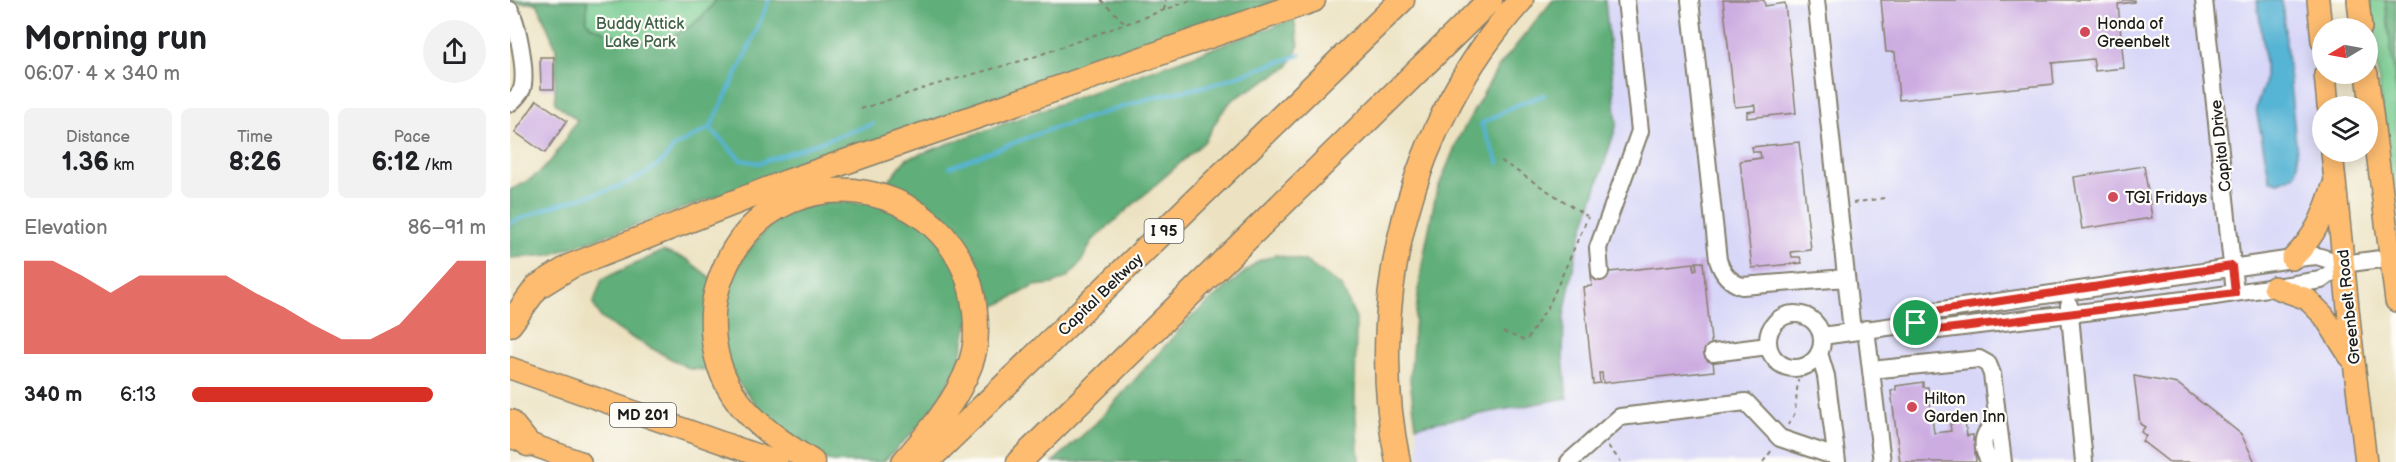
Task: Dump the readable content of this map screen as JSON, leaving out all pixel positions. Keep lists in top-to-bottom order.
{
  "streets": {
    "highway": ["I 95", "Capital Beltway"],
    "main road": ["Greenbelt Road", "MD 201"],
    "street": ["Capitol Drive"]
  },
  "parks": ["Buddy Attick Lake Park"],
  "places": ["Honda of Greenbelt", "TGI Fridays", "Hilton Garden Inn"],
  "north": "left",
  "page": {
    "heading": ["Morning run", "06:07 · 4 × 340 m"],
    "stats": [
      ["Distance", "1.36 km"],
      ["Time", "8:26"],
      ["Pace", "6:12 /km"]
    ],
    "chart": ["Elevation", "86–91 m"],
    "list": [
      {
        "name": "340 m",
        "note": "6:13"
      }
    ]
  }
}
